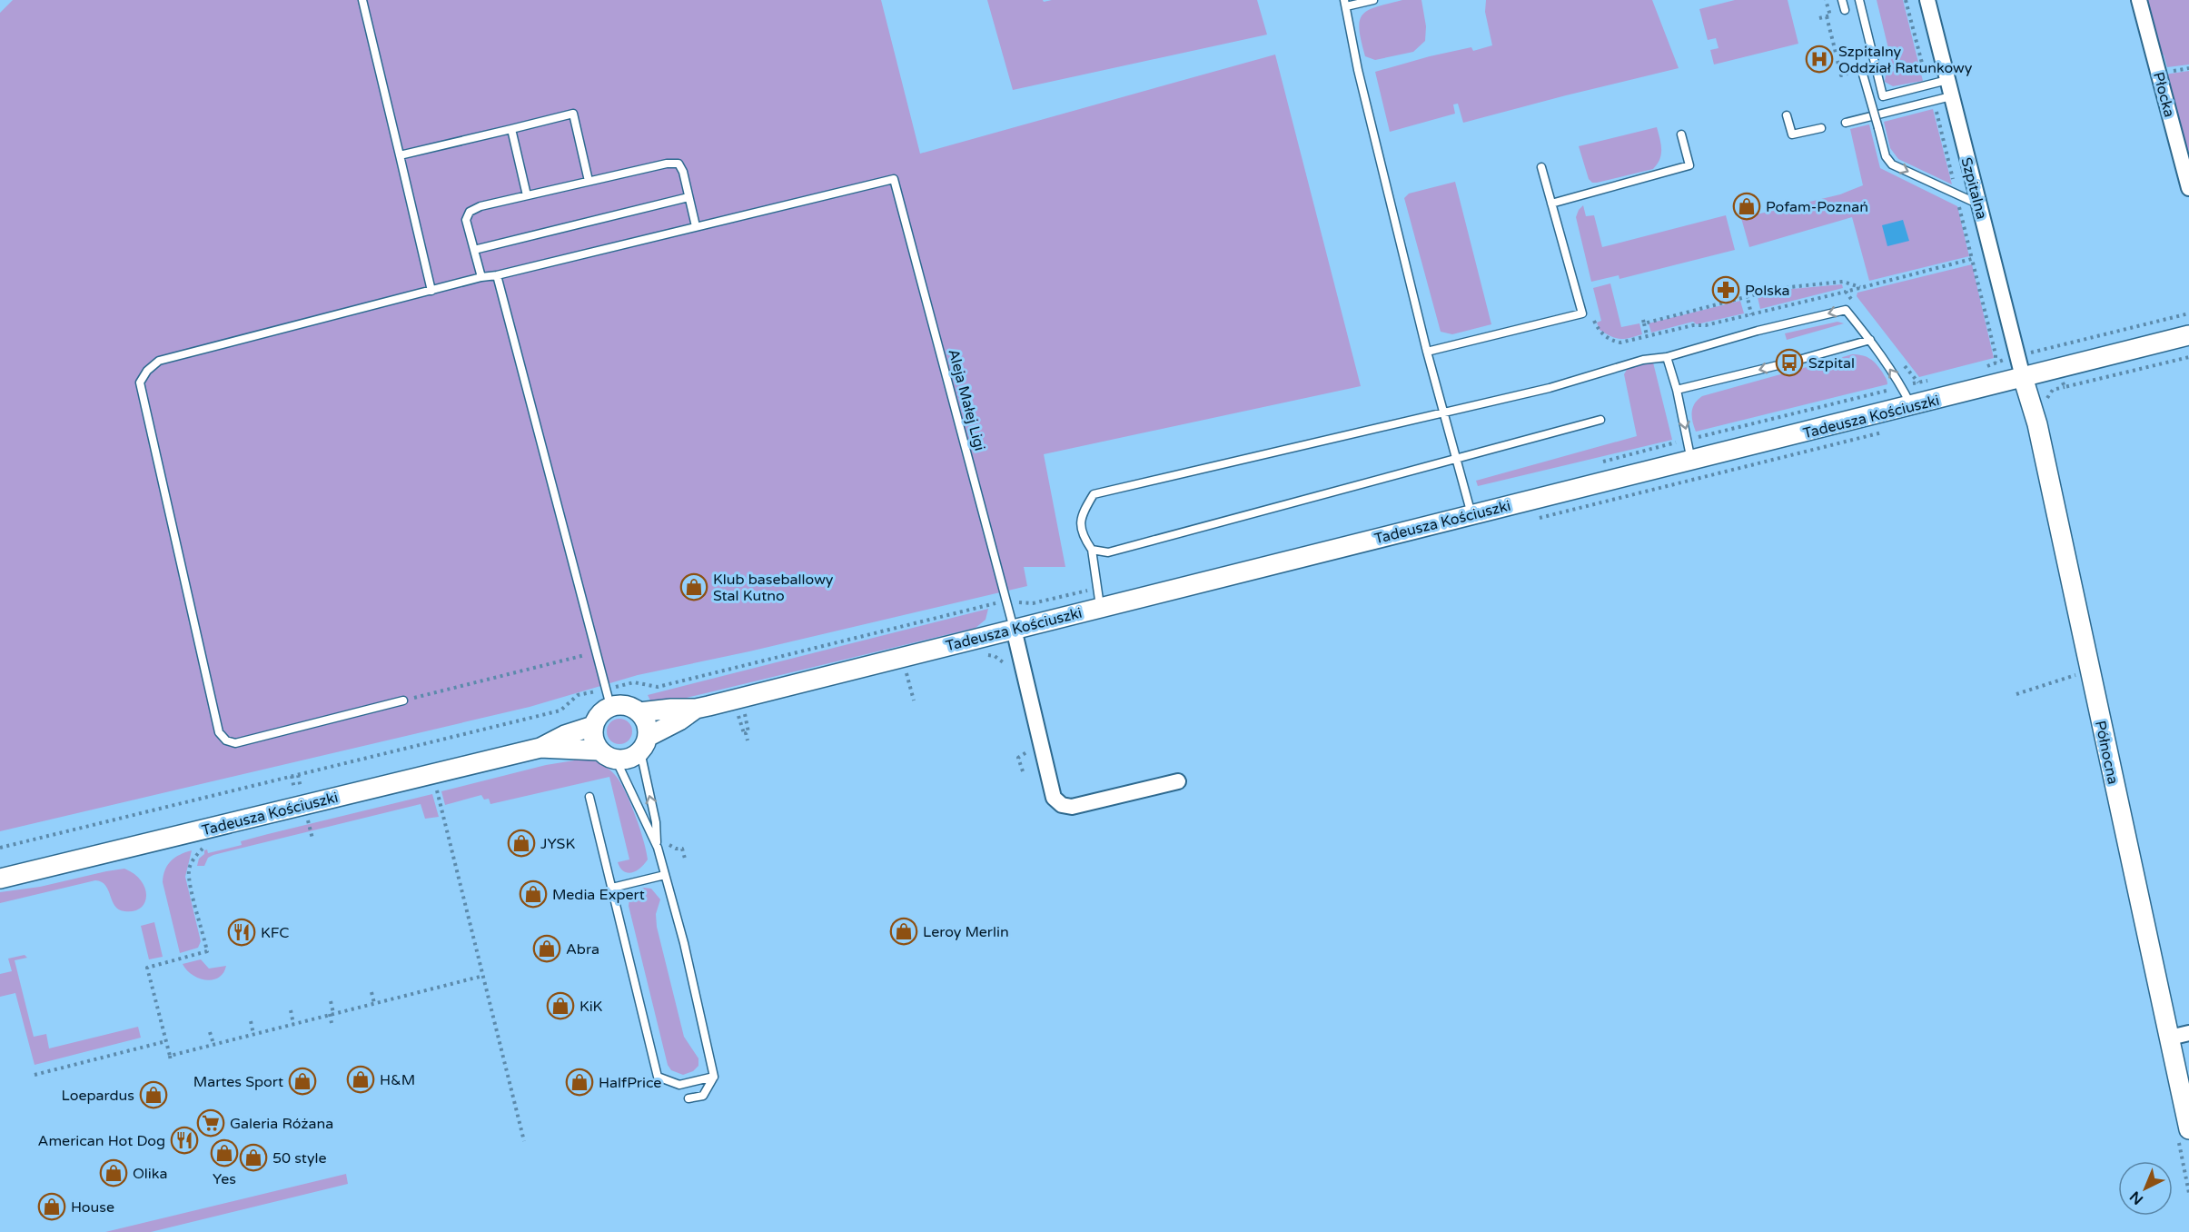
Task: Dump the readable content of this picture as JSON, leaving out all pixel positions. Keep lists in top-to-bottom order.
{
  "streets": {
    "street": [
      "Płocka",
      "Szpitalna",
      "Tadeusza Kościuszki",
      "Północna"
    ],
    "lane": ["Aleja Małej Ligi"]
  },
  "crossings": [
    ["Szpitalna", "Tadeusza Kościuszki"],
    ["Szpitalna", "Północna"],
    ["Aleja Małej Ligi", "Tadeusza Kościuszki"],
    ["Tadeusza Kościuszki", "Północna"]
  ],
  "places": {
    "hospital": ["Szpitalny Oddział Ratunkowy"],
    "shop": [
      "Pofam-Poznań",
      "Klub baseballowy Stal Kutno",
      "JYSK",
      "Media Expert",
      "Leroy Merlin",
      "Abra",
      "KiK",
      "H&M",
      "Martes Sport",
      "HalfPrice",
      "Loepardus",
      "Yes",
      "50 style",
      "Olika",
      "House"
    ],
    "pharmacy": ["Polska"],
    "bus stop": ["Szpital"],
    "restaurant": ["KFC", "American Hot Dog"],
    "supermarket": ["Galeria Różana"]
  },
  "north": "bottom left"
}
